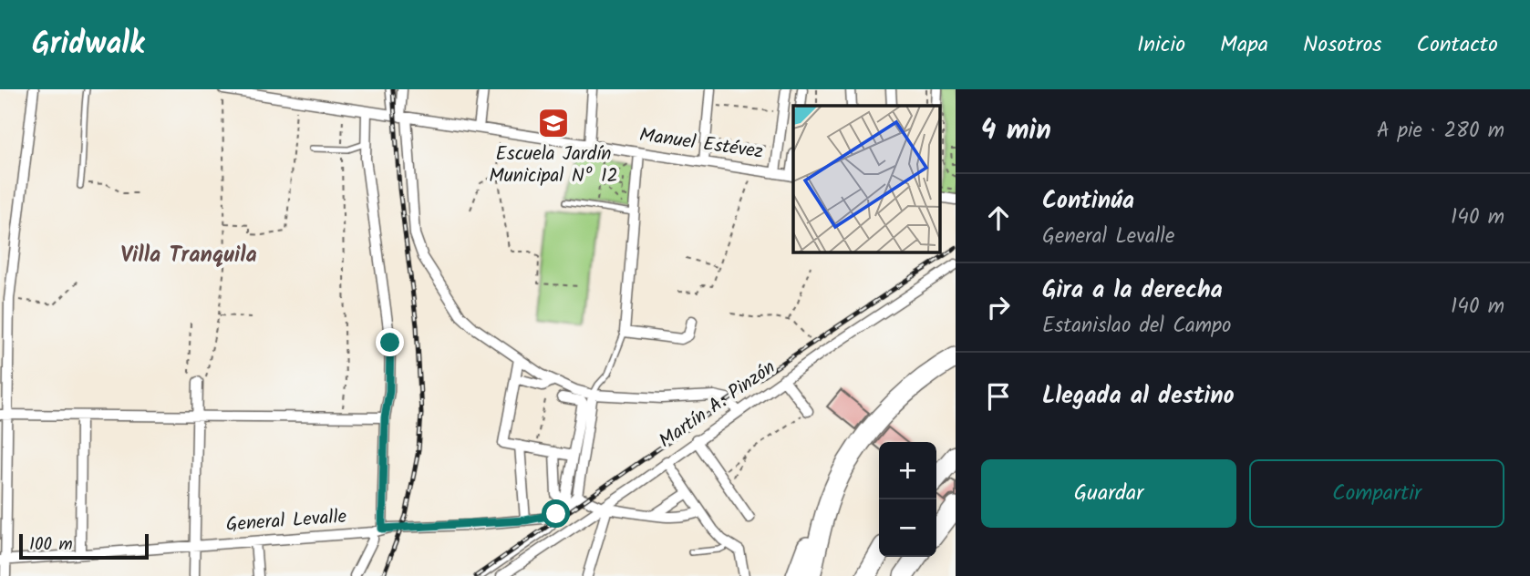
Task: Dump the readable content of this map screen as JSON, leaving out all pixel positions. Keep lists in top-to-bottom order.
{
  "streets": {
    "street": ["Manuel Estévez", "Martín A. Pinzón", "General Levalle"]
  },
  "districts": ["Villa Tranquila"],
  "places": {
    "school or university": ["Escuela Jardín Municipal Nº 12"]
  },
  "scale_bar": "100 m",
  "page": {
    "header": "Gridwalk",
    "nav": [
      "Inicio",
      "Mapa",
      "Nosotros",
      "Contacto"
    ],
    "heading": ["4 min", "A pie · 280 m"],
    "list": [
      ["Continúa", "General Levalle", "140 m"],
      ["Gira a la derecha", "Estanislao del Campo", "140 m"],
      "Llegada al destino"
    ],
    "buttons": ["Guardar", "Compartir"],
    "map_buttons": ["+", "−"],
    "scale": "100 m"
  }
}
